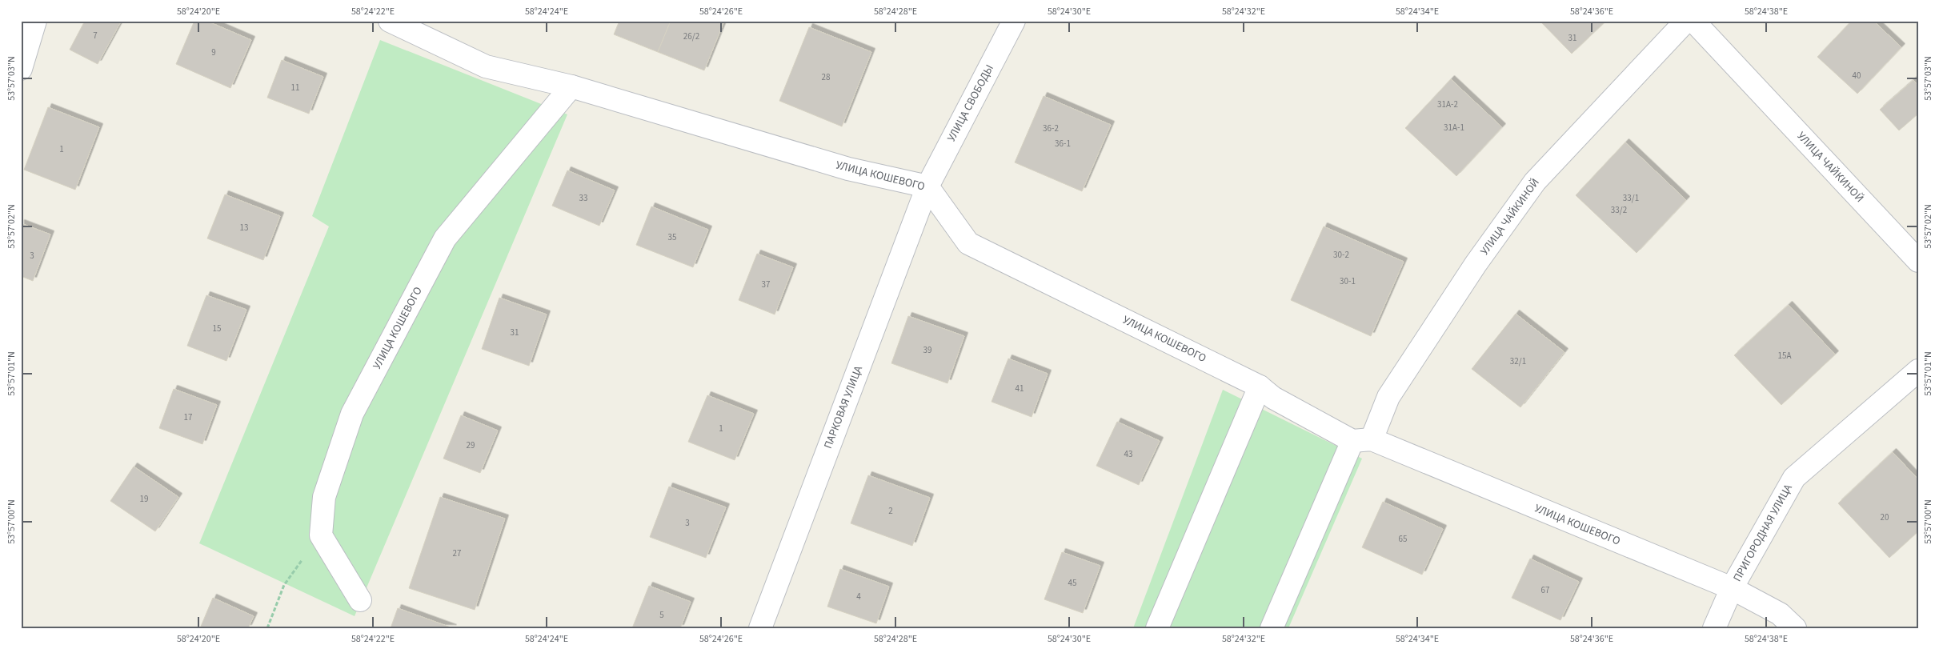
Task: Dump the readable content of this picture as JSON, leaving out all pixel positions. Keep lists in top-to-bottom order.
{
  "streets": {
    "street": [
      "УЛИЦА СВОБОДЫ",
      "УЛИЦА ЧАЙКИНОЙ",
      "УЛИЦА КОШЕВОГО",
      "ПАРКОВАЯ УЛИЦА",
      "ПРИГОРОДНАЯ УЛИЦА"
    ]
  },
  "crossings": [
    ["УЛИЦА СВОБОДЫ", "УЛИЦА КОШЕВОГО"],
    ["УЛИЦА СВОБОДЫ", "ПАРКОВАЯ УЛИЦА"],
    ["УЛИЦА ЧАЙКИНОЙ", "УЛИЦА КОШЕВОГО"],
    ["УЛИЦА КОШЕВОГО", "ПАРКОВАЯ УЛИЦА"],
    ["УЛИЦА КОШЕВОГО", "ПРИГОРОДНАЯ УЛИЦА"]
  ],
  "house_numbers": [
    "7",
    "26/2",
    "31",
    "9",
    "40",
    "28",
    "11",
    "31А-2",
    "31А-1",
    "36-2",
    "36-1",
    "1",
    "33",
    "33/1",
    "33/2",
    "13",
    "35",
    "30-2",
    "3",
    "30-1",
    "37",
    "15",
    "31",
    "39",
    "15А",
    "32/1",
    "41",
    "17",
    "1",
    "29",
    "43",
    "19",
    "2",
    "20",
    "3",
    "65",
    "27",
    "45",
    "67",
    "4",
    "5"
  ],
  "coordinates": [
    "58°24'20\"E",
    "58°24'22\"E",
    "58°24'24\"E",
    "58°24'26\"E",
    "58°24'28\"E",
    "58°24'30\"E",
    "58°24'32\"E",
    "58°24'34\"E",
    "58°24'36\"E",
    "58°24'38\"E",
    "53°57'03\"N",
    "53°57'02\"N",
    "53°57'01\"N",
    "53°57'00\"N"
  ]
}
